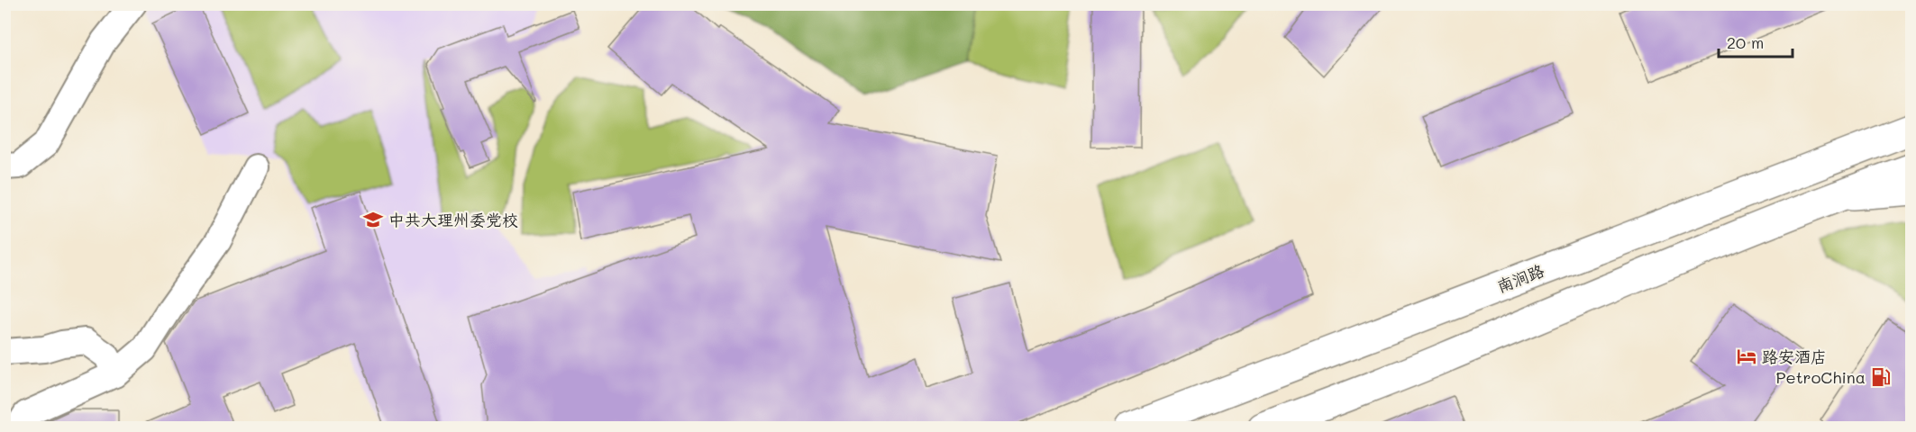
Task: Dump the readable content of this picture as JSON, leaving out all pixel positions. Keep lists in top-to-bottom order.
{
  "streets": {
    "main road": ["南涧路"]
  },
  "places": {
    "school or university": ["中共大理州委党校"],
    "hotel": ["路安酒店"],
    "fuel station": ["PetroChina"]
  },
  "scale_bar": "20 m"
}
